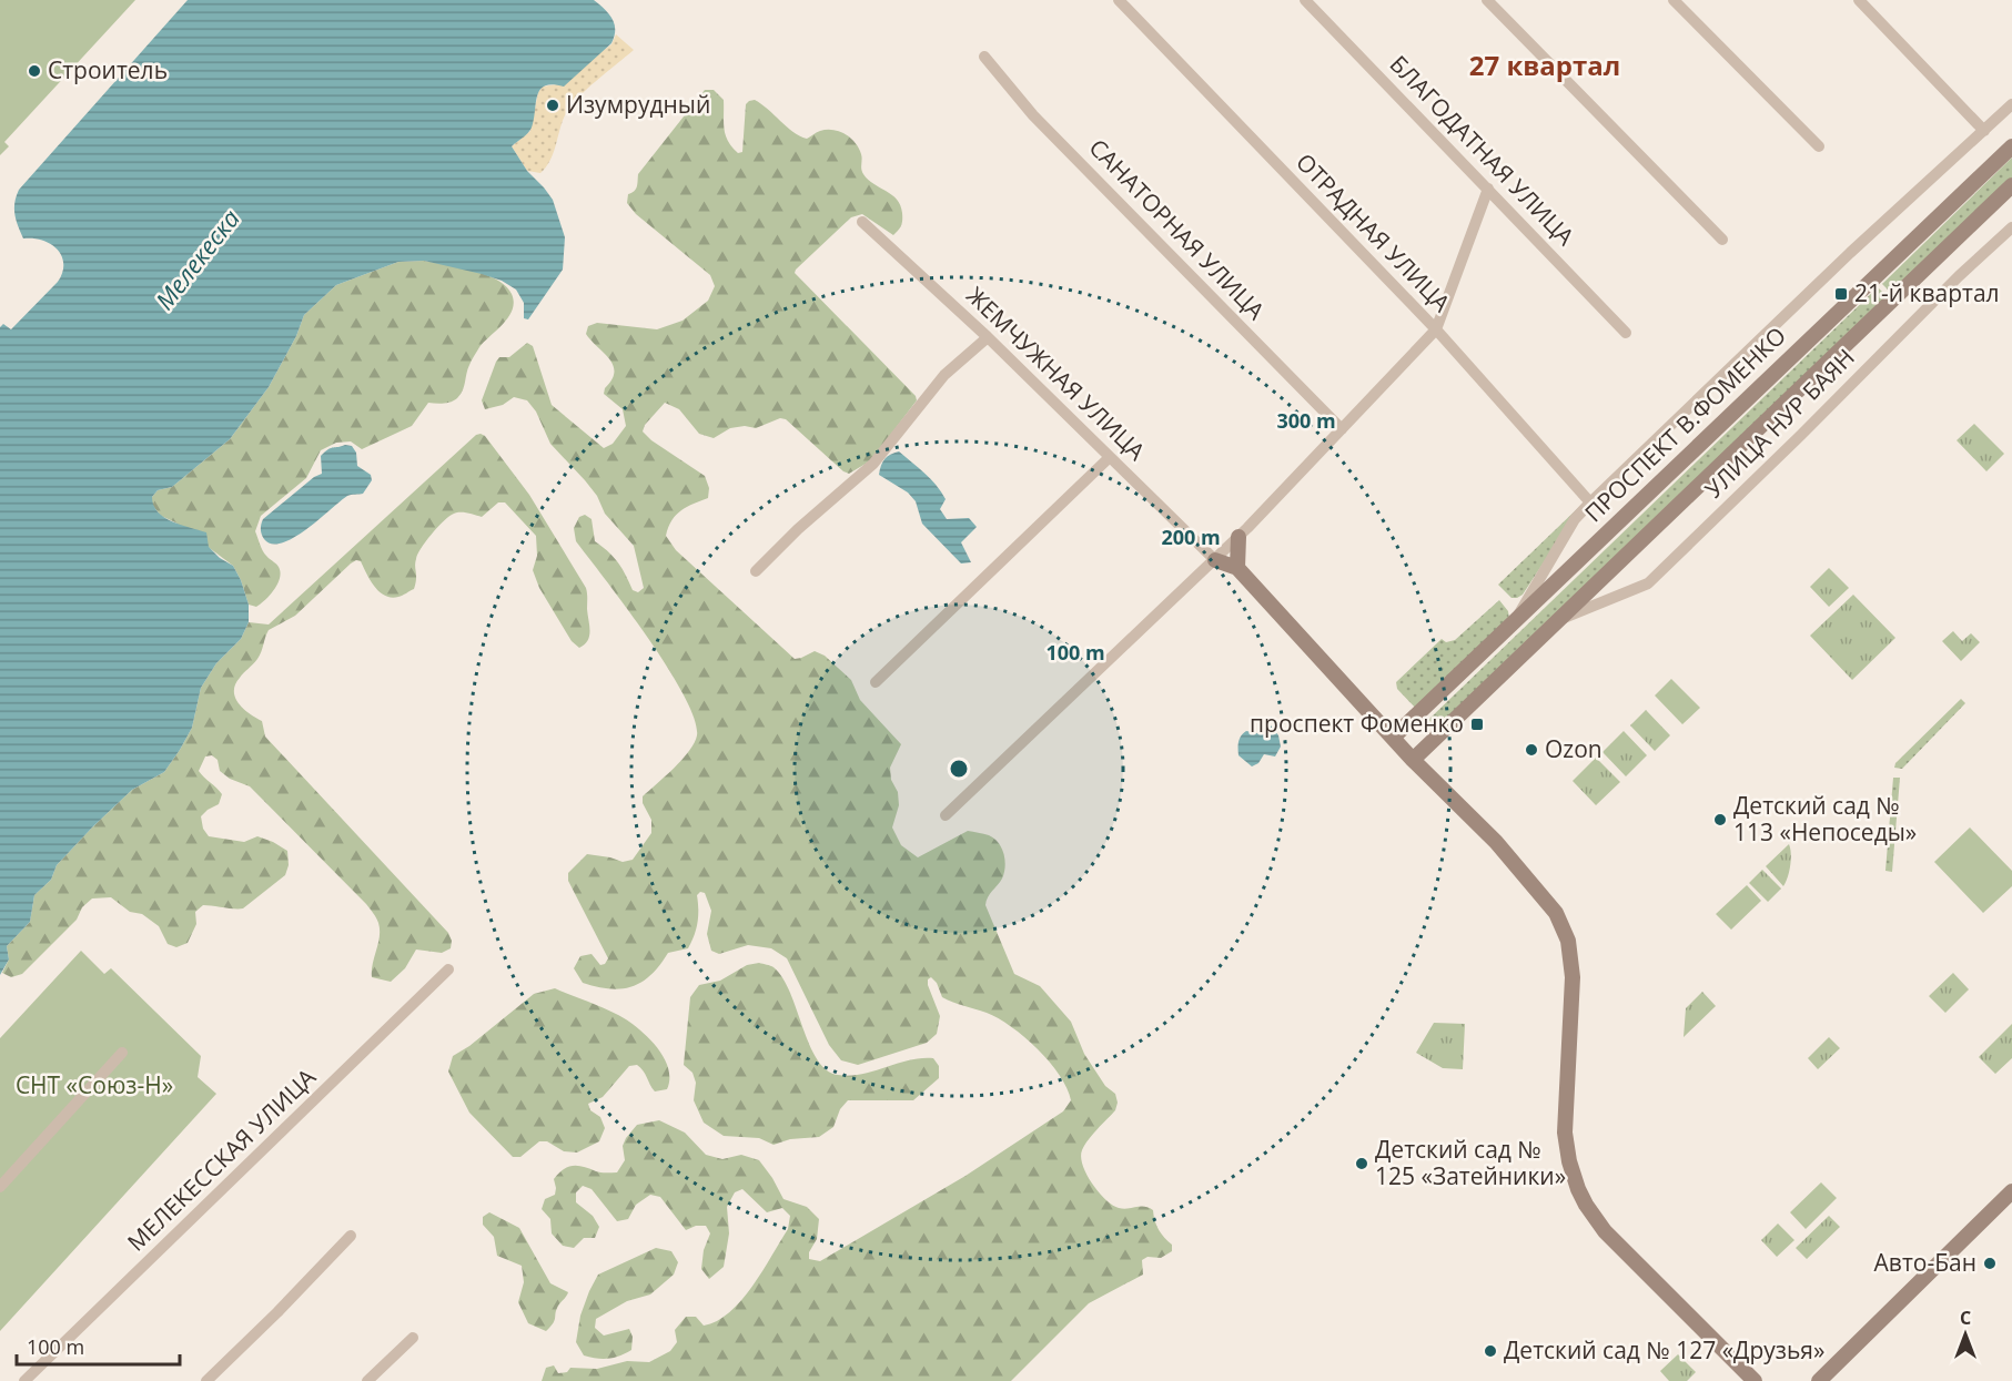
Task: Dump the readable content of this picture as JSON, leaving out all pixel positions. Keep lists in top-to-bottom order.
{
  "streets": {
    "main road": ["ПРОСПЕКТ В.ФОМЕНКО"],
    "street": [
      "БЛАГОДАТНАЯ УЛИЦА",
      "САНАТОРНАЯ УЛИЦА",
      "ОТРАДНАЯ УЛИЦА",
      "ЖЕМЧУЖНАЯ УЛИЦА",
      "УЛИЦА НУР БАЯН",
      "МЕЛЕКЕССКАЯ УЛИЦА"
    ]
  },
  "districts": ["27 квартал"],
  "water": ["Мелекеска"],
  "parks": ["СНТ «Союз-Н»"],
  "places": {
    "other": [
      "Строитель",
      "Изумрудный",
      "Ozon",
      "Детский сад № 113 «Непоседы»",
      "Детский сад № 125 «Затейники»",
      "Авто-Бан",
      "Детский сад № 127 «Друзья»"
    ],
    "transit": ["21-й квартал", "проспект Фоменко"]
  },
  "scale_bar": "100 m",
  "north": "top",
  "rings": ["300 m", "200 m", "100 m"]
}
